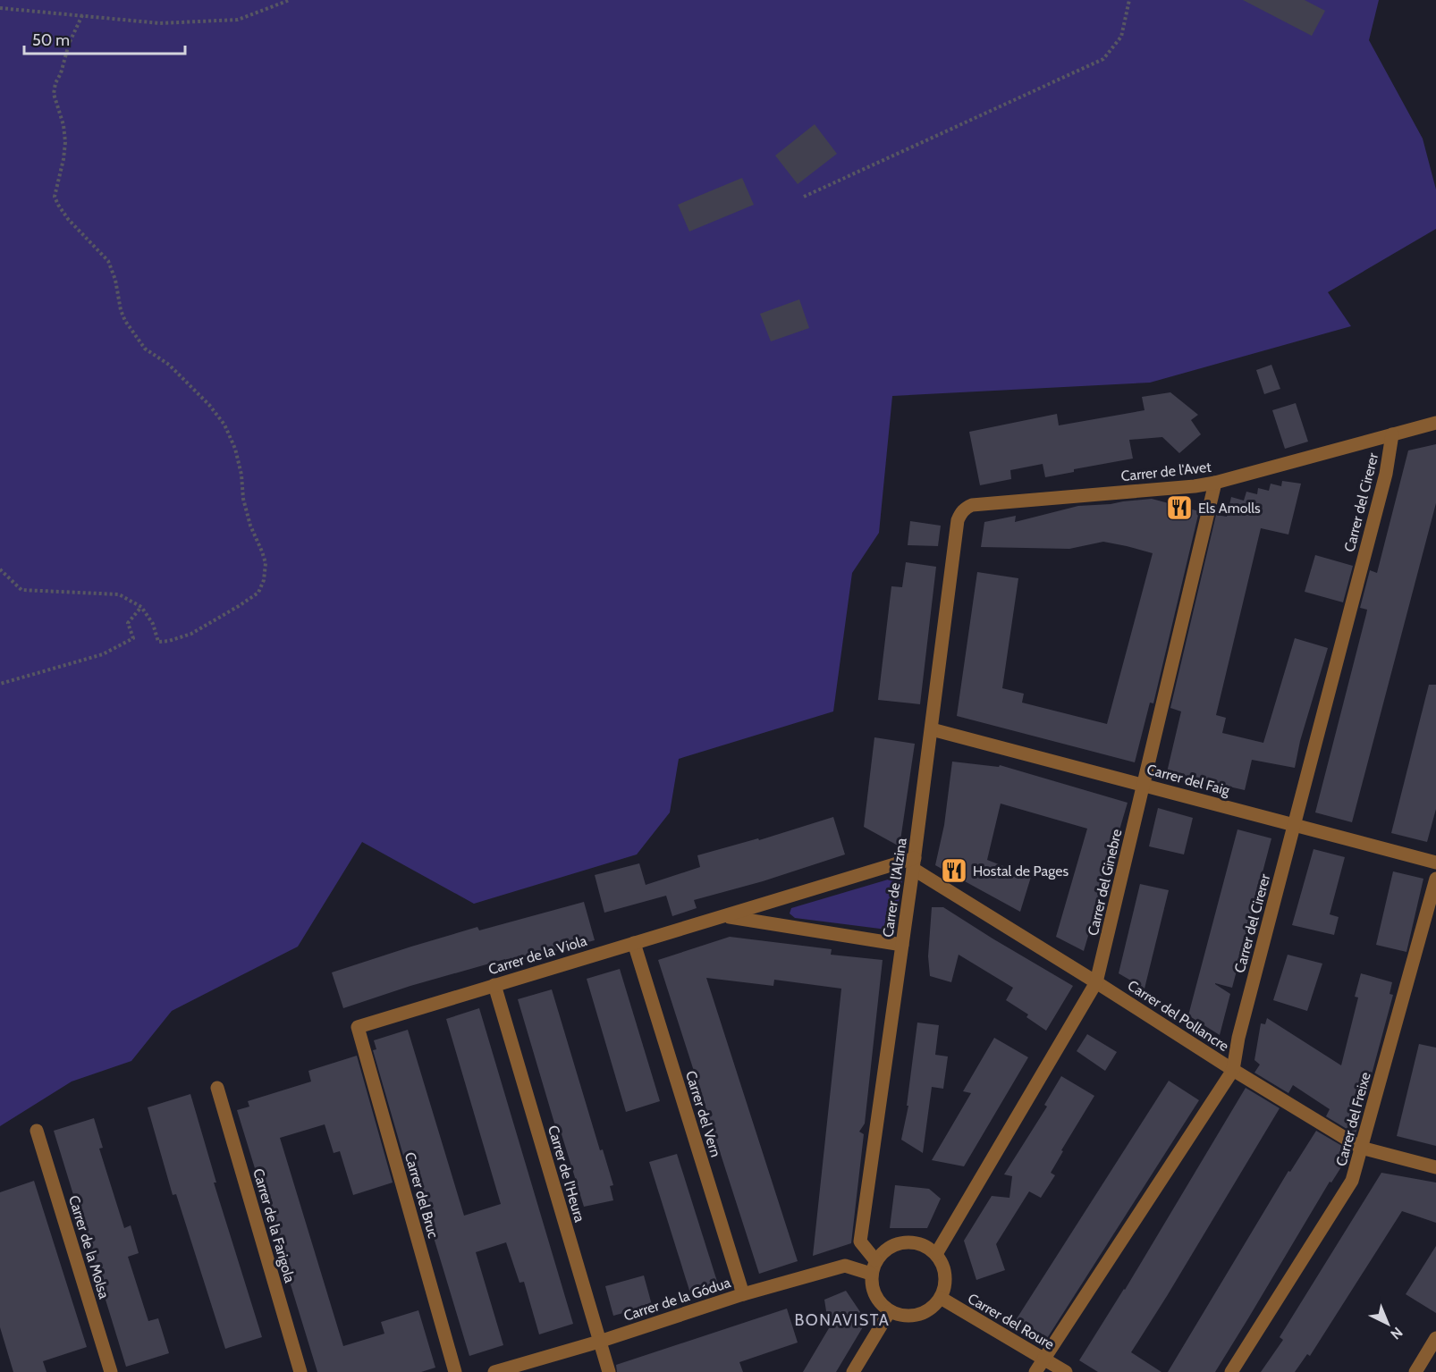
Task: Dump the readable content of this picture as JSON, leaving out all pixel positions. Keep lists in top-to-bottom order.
{
  "streets": {
    "street": [
      "Carrer de l'Avet",
      "Carrer del Cirerer",
      "Carrer del Faig",
      "Carrer del Ginebre",
      "Carrer de l'Alzina",
      "Carrer de la Viola",
      "Carrer del Pollancre",
      "Carrer del Vern",
      "Carrer del Freixe",
      "Carrer de l'Heura",
      "Carrer del Bruc",
      "Carrer de la Farigola",
      "Carrer de la Molsa",
      "Carrer de la Gódua",
      "Carrer del Roure"
    ]
  },
  "crossings": [
    ["Carrer de l'Avet", "Carrer del Cirerer"],
    ["Carrer de l'Avet", "Carrer del Ginebre"],
    ["Carrer de l'Avet", "Carrer de l'Alzina"],
    ["Carrer del Cirerer", "Carrer del Faig"],
    ["Carrer del Cirerer", "Carrer del Pollancre"],
    ["Carrer del Cirerer", "Carrer del Roure"],
    ["Carrer del Faig", "Carrer del Ginebre"],
    ["Carrer del Faig", "Carrer de l'Alzina"],
    ["Carrer del Ginebre", "Carrer de l'Alzina"],
    ["Carrer del Ginebre", "Carrer del Pollancre"],
    ["Carrer del Ginebre", "Carrer de la Gódua"],
    ["Carrer del Ginebre", "Carrer del Roure"],
    ["Carrer de l'Alzina", "Carrer de la Viola"],
    ["Carrer de l'Alzina", "Carrer del Pollancre"],
    ["Carrer de l'Alzina", "Carrer de la Gódua"],
    ["Carrer de l'Alzina", "Carrer del Roure"],
    ["Carrer de la Viola", "Carrer del Pollancre"],
    ["Carrer de la Viola", "Carrer del Vern"],
    ["Carrer de la Viola", "Carrer de l'Heura"],
    ["Carrer de la Viola", "Carrer del Bruc"],
    ["Carrer del Pollancre", "Carrer del Freixe"],
    ["Carrer del Vern", "Carrer de la Gódua"],
    ["Carrer de l'Heura", "Carrer de la Gódua"],
    ["Carrer de la Gódua", "Carrer del Roure"]
  ],
  "districts": ["BONAVISTA"],
  "places": {
    "restaurant": ["Els Amolls", "Hostal de Pages"]
  },
  "scale_bar": "50 m",
  "north": "bottom right"
}
